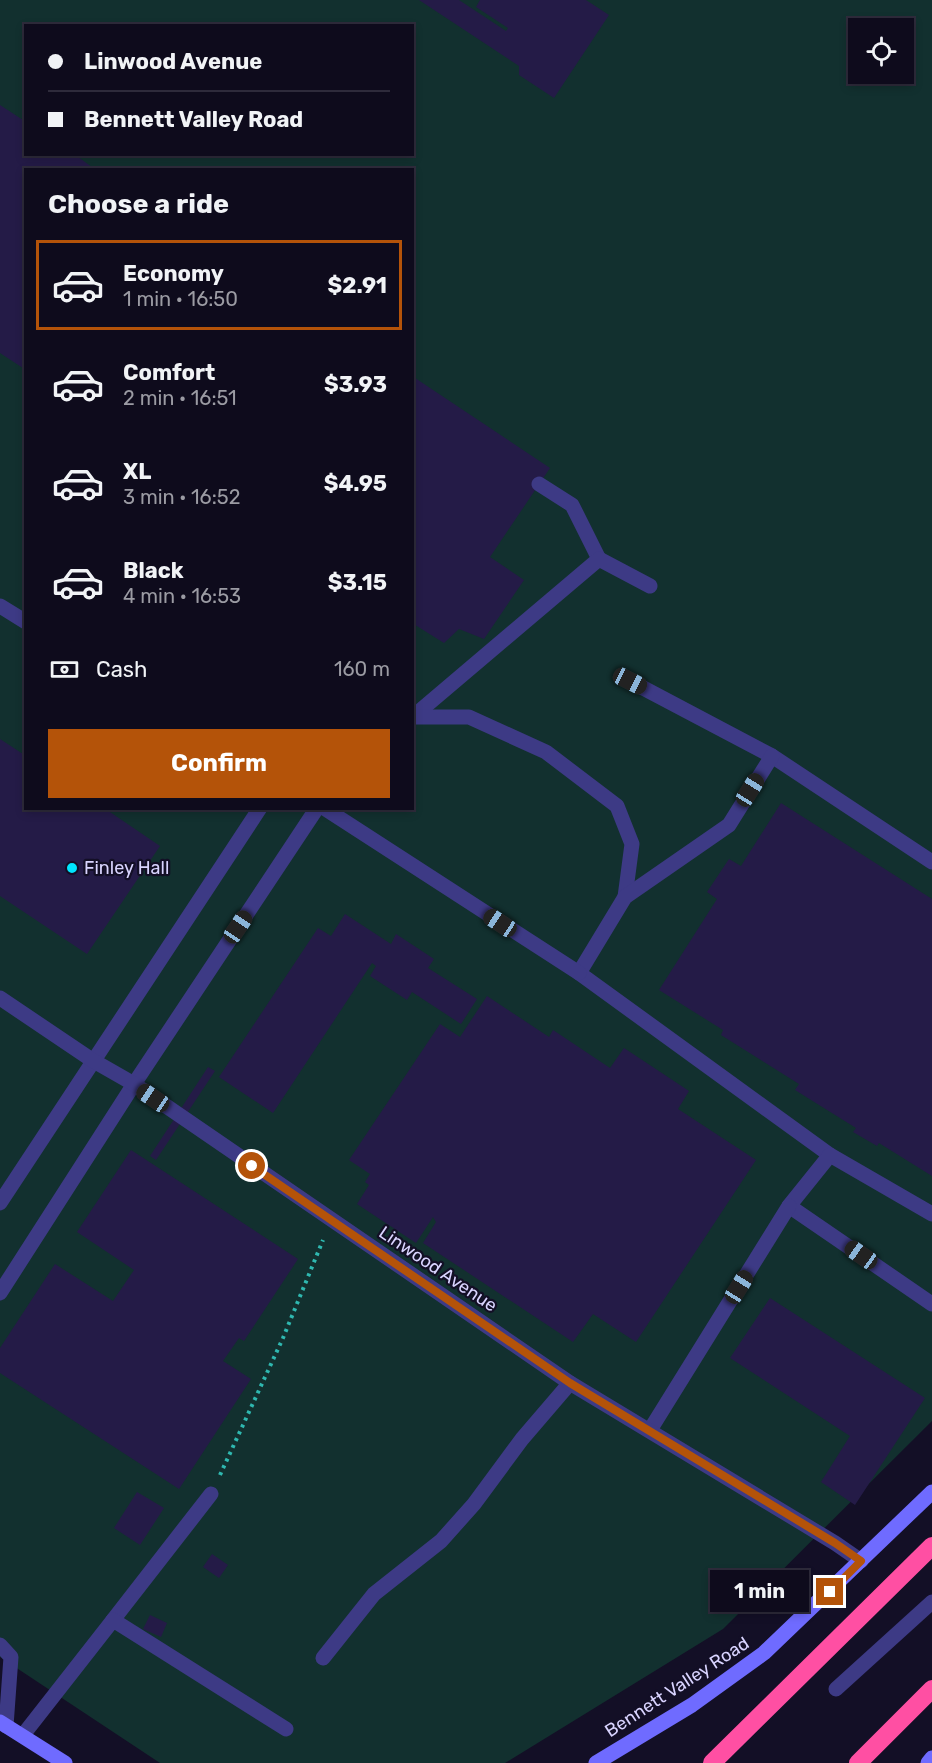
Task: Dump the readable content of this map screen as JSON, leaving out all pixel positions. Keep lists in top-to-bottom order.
{
  "streets": {
    "main road": ["Bennett Valley Road"],
    "street": ["Linwood Avenue"]
  },
  "crossings": [
    ["Linwood Avenue", "Bennett Valley Road"]
  ],
  "places": ["Finley Hall"],
  "page": {
    "banner": ["Linwood Avenue", "Bennett Valley Road"],
    "heading": "Choose a ride",
    "list": [
      {
        "name": "Economy",
        "note": "1 min · 16:50",
        "value": "$2.91"
      },
      {
        "name": "Comfort",
        "note": "2 min · 16:51",
        "value": "$3.93"
      },
      {
        "name": "XL",
        "note": "3 min · 16:52",
        "value": "$4.95"
      },
      {
        "name": "Black",
        "note": "4 min · 16:53",
        "value": "$3.15"
      }
    ],
    "pay": ["Cash", "160 m"],
    "buttons": "Confirm",
    "bubble": "1 min"
  }
}
